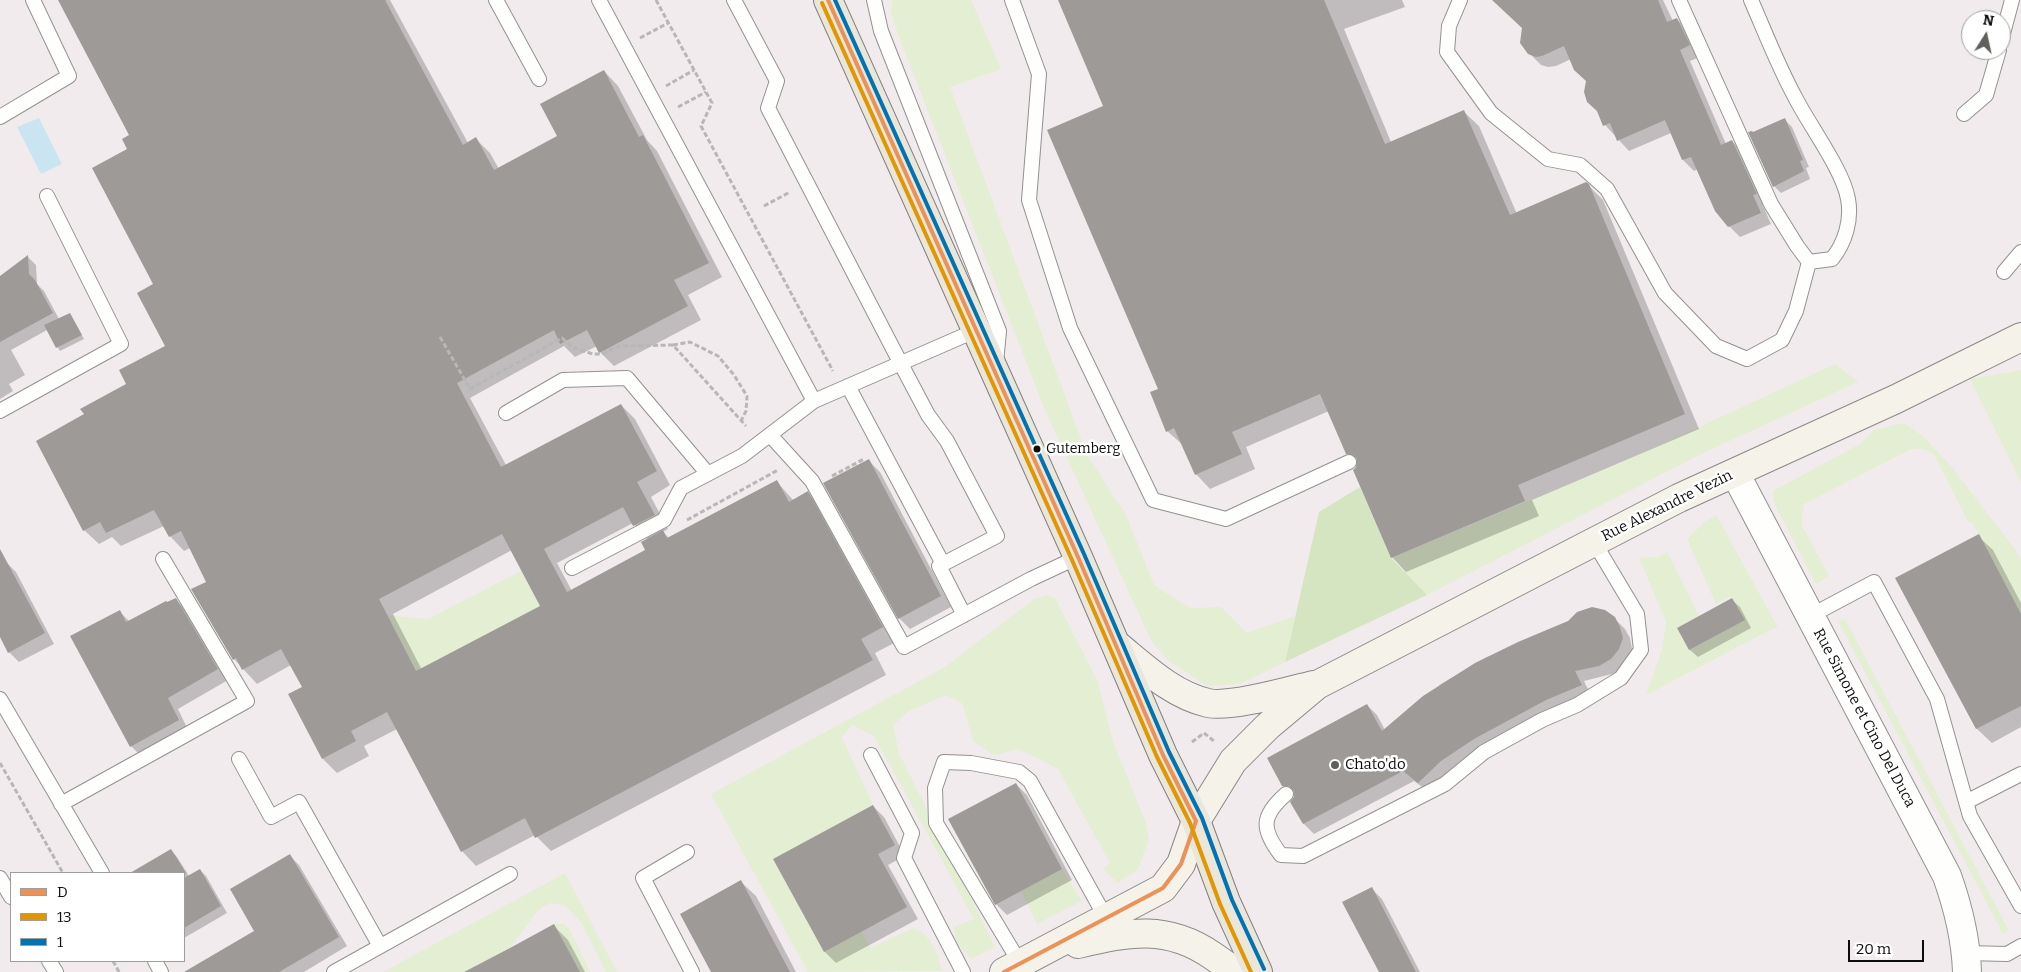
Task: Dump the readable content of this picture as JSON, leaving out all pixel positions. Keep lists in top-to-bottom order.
{
  "streets": {
    "street": ["Rue Alexandre Vezin", "Rue Simone et Cino Del Duca"]
  },
  "crossings": [
    ["Rue Alexandre Vezin", "Rue Simone et Cino Del Duca"]
  ],
  "places": ["Gutemberg", "Chato'do"],
  "lines": ["transit line D", "transit line 1", "transit line 13"],
  "legend": ["D", "13", "1"],
  "scale_bar": "20 m",
  "north": "top"
}
